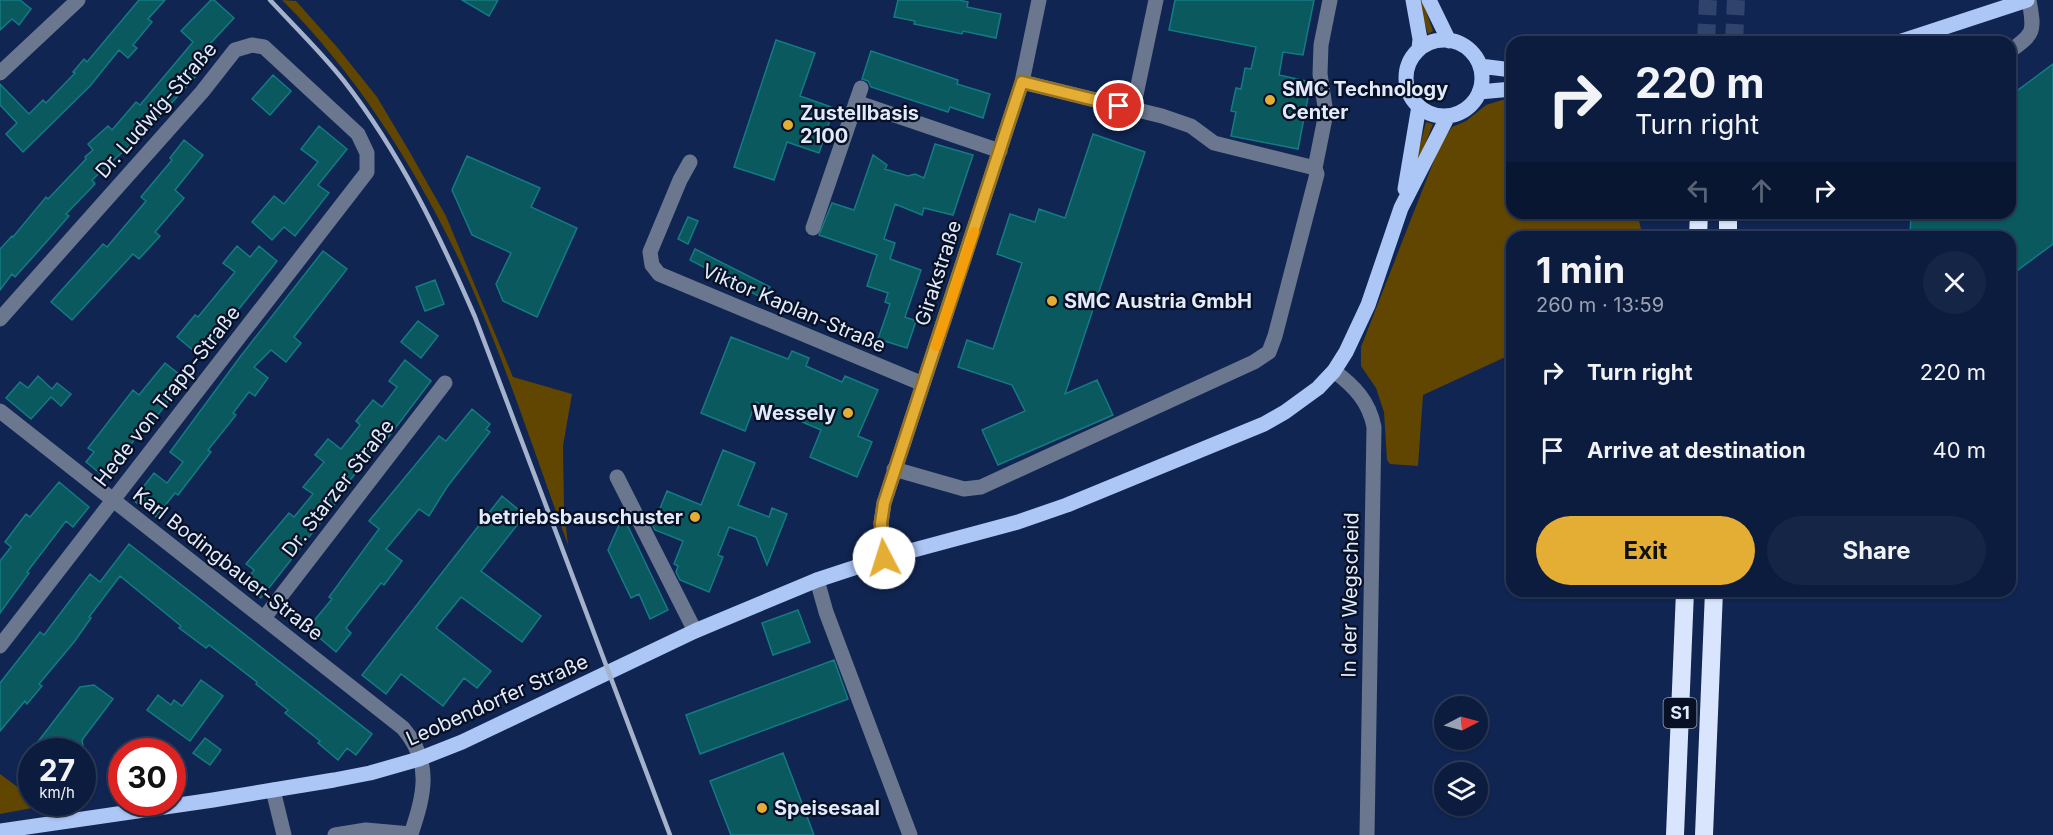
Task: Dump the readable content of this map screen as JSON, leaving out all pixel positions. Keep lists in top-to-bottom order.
{
  "streets": {
    "highway": ["S1"],
    "main road": ["Leobendorfer Straße"],
    "street": [
      "Dr. Ludwig-Straße",
      "Girakstraße",
      "Viktor Kaplan-Straße",
      "Hede von Trapp-Straße",
      "Dr. Starzer Straße",
      "Karl Bodingbauer-Straße",
      "In der Wegscheid"
    ]
  },
  "crossings": [
    ["Dr. Ludwig-Straße", "Hede von Trapp-Straße"],
    ["Girakstraße", "Viktor Kaplan-Straße"],
    ["Girakstraße", "Leobendorfer Straße"],
    ["Hede von Trapp-Straße", "Karl Bodingbauer-Straße"],
    ["Dr. Starzer Straße", "Karl Bodingbauer-Straße"],
    ["Karl Bodingbauer-Straße", "Leobendorfer Straße"],
    ["In der Wegscheid", "Leobendorfer Straße"]
  ],
  "places": [
    "SMC Technology Center",
    "Zustellbasis 2100",
    "SMC Austria GmbH",
    "Wessely",
    "betriebsbauschuster",
    "Speisesaal"
  ],
  "north": "right",
  "page": {
    "turn": ["220 m", "Turn right"],
    "heading": ["1 min", "260 m · 13:59"],
    "list": [
      {
        "name": "Turn right",
        "value": "220 m"
      },
      {
        "name": "Arrive at destination",
        "value": "40 m"
      }
    ],
    "buttons": ["Exit", "Share"],
    "speed": "27 km/h",
    "limit": "30"
  }
}
